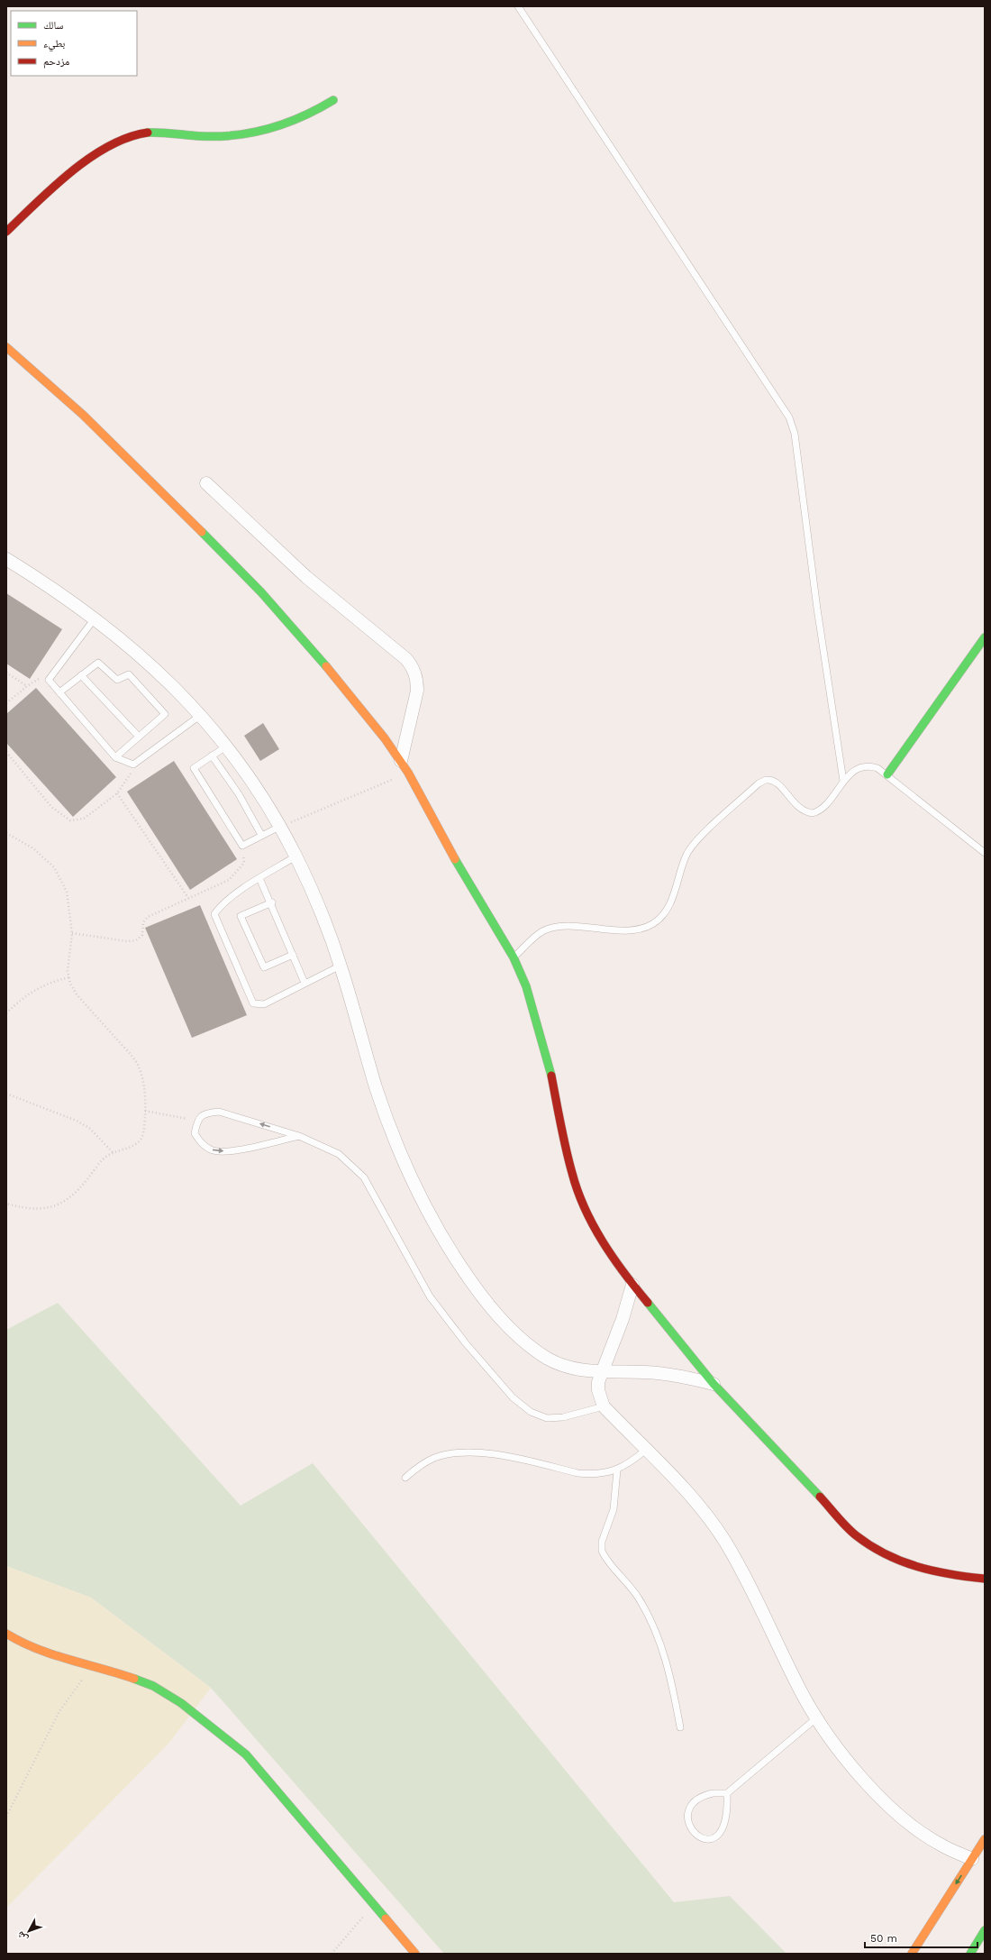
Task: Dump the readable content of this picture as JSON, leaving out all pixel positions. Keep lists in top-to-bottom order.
{
  "legend": ["سالك", "بطيء", "مزدحم"],
  "scale_bar": "50 m",
  "north": "bottom left"
}
